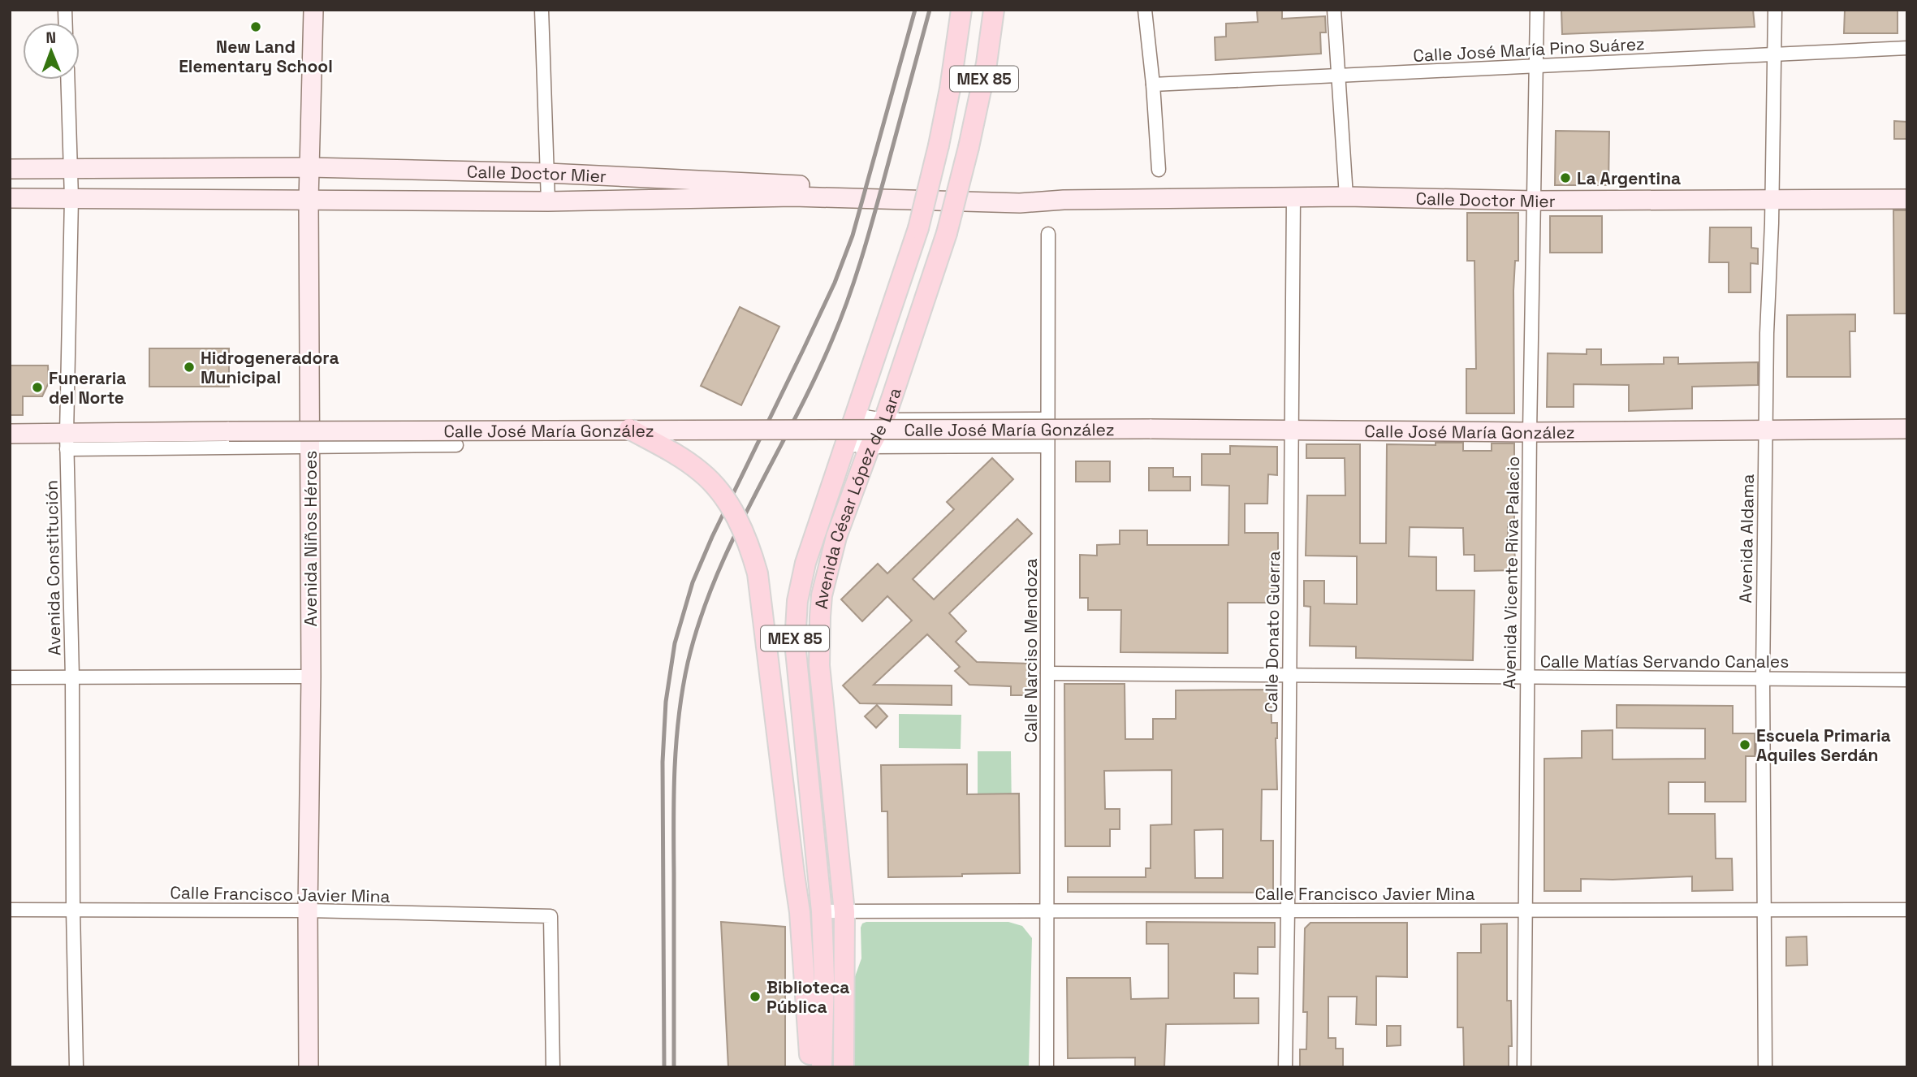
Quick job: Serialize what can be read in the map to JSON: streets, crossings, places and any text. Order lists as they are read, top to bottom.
{
  "streets": {
    "main road": [
      "MEX 85",
      "Calle Doctor Mier",
      "Calle José María González",
      "Avenida César López de Lara",
      "Avenida Niños Héroes"
    ],
    "street": [
      "Calle José María Pino Suárez",
      "Avenida Aldama",
      "Avenida Constitución",
      "Avenida Vicente Riva Palacio",
      "Calle Donato Guerra",
      "Calle Narciso Mendoza",
      "Calle Matías Servando Canales",
      "Calle Francisco Javier Mina"
    ]
  },
  "crossings": [
    ["Calle José María Pino Suárez", "Avenida Aldama"],
    ["Calle José María Pino Suárez", "Avenida Vicente Riva Palacio"],
    ["Calle Doctor Mier", "Avenida Niños Héroes"],
    ["Calle Doctor Mier", "Avenida Aldama"],
    ["Calle Doctor Mier", "Avenida Constitución"],
    ["Calle Doctor Mier", "Avenida Vicente Riva Palacio"],
    ["Calle Doctor Mier", "Calle Donato Guerra"],
    ["Calle José María González", "Avenida Aldama"],
    ["Calle José María González", "Avenida Constitución"],
    ["Calle José María González", "Avenida Vicente Riva Palacio"],
    ["Calle José María González", "Calle Donato Guerra"],
    ["Avenida César López de Lara", "Calle Francisco Javier Mina"],
    ["Avenida Niños Héroes", "Calle Francisco Javier Mina"],
    ["Avenida Aldama", "Calle Matías Servando Canales"],
    ["Avenida Aldama", "Calle Francisco Javier Mina"],
    ["Avenida Constitución", "Calle Francisco Javier Mina"],
    ["Avenida Vicente Riva Palacio", "Calle Matías Servando Canales"],
    ["Avenida Vicente Riva Palacio", "Calle Francisco Javier Mina"],
    ["Calle Donato Guerra", "Calle Matías Servando Canales"],
    ["Calle Donato Guerra", "Calle Francisco Javier Mina"],
    ["Calle Narciso Mendoza", "Calle Matías Servando Canales"],
    ["Calle Narciso Mendoza", "Calle Francisco Javier Mina"]
  ],
  "places": [
    "New Land Elementary School",
    "La Argentina",
    "Hidrogeneradora Municipal",
    "Funeraria del Norte",
    "Escuela Primaria Aquiles Serdán",
    "Biblioteca Pública"
  ],
  "north": "top"
}
